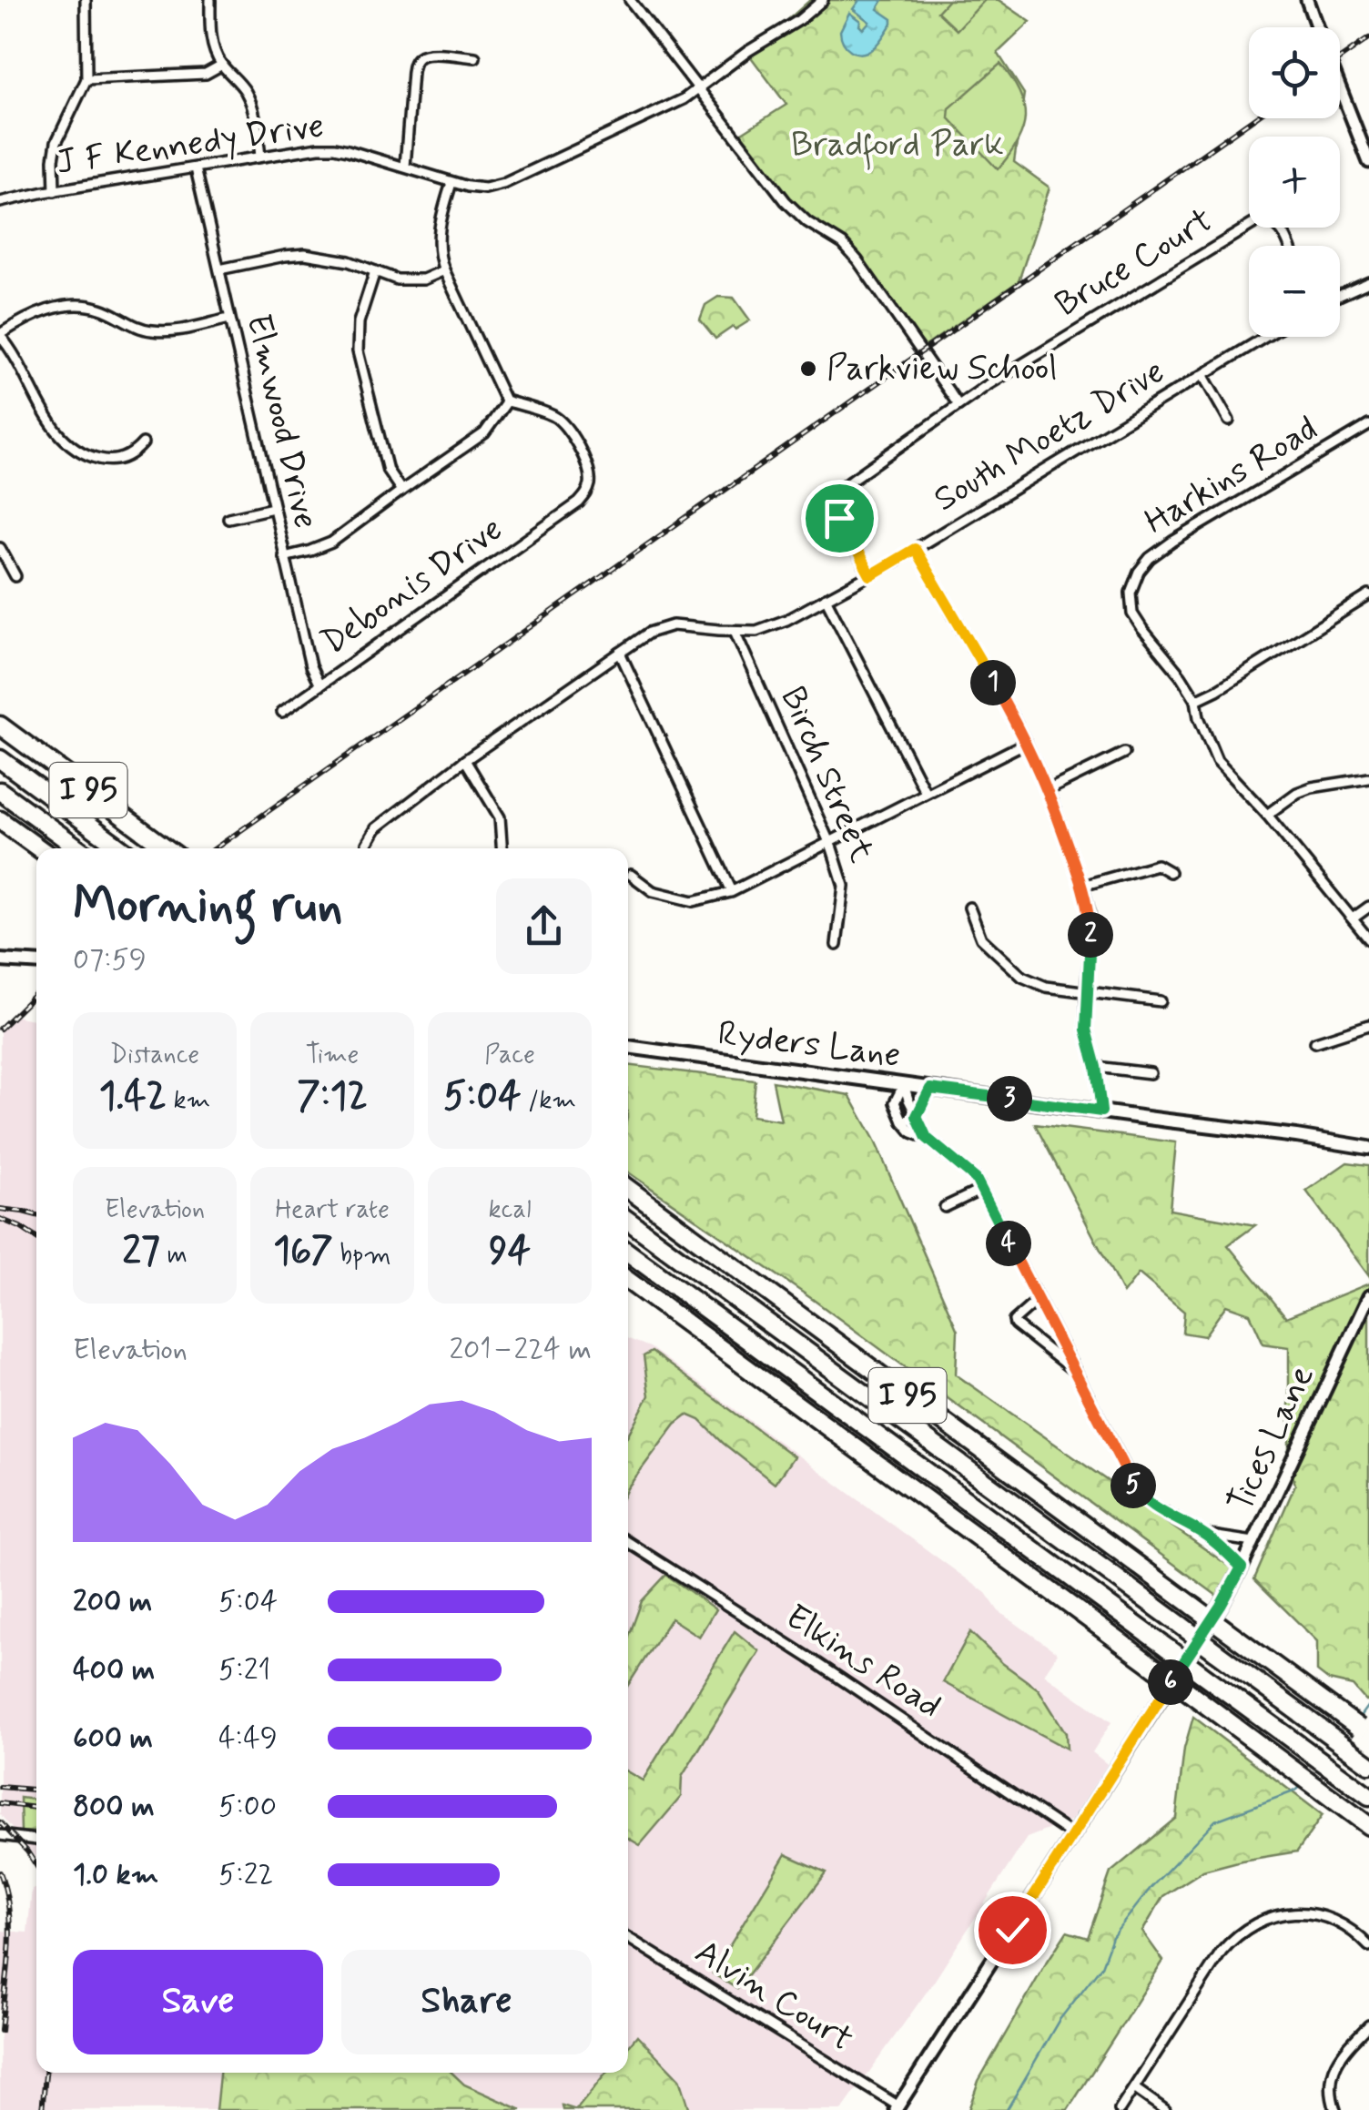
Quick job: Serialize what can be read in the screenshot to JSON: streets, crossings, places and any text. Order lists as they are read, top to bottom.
{
  "streets": {
    "highway": ["I 95"],
    "main road": ["Ryders Lane"],
    "street": [
      "J F Kennedy Drive",
      "Bruce Court",
      "Elmwood Drive",
      "South Moetz Drive",
      "Harkins Road",
      "Debonis Drive",
      "Birch Street",
      "Tices Lane",
      "Elkins Road",
      "Alvin Court"
    ]
  },
  "crossings": [
    ["J F Kennedy Drive", "Elmwood Drive"],
    ["Bruce Court", "South Moetz Drive"],
    ["Elmwood Drive", "Debonis Drive"],
    ["South Moetz Drive", "Birch Street"],
    ["Tices Lane", "Elkins Road"],
    ["Tices Lane", "Alvin Court"]
  ],
  "parks": ["Bradford Park"],
  "places": ["Parkview School"],
  "page": {
    "map_buttons": ["+", "−"],
    "pins": [
      "1",
      "2",
      "3",
      "4",
      "5",
      "6"
    ],
    "heading": ["Morning run", "07:59"],
    "stats": [
      ["Distance", "1.42 km"],
      ["Time", "7:12"],
      ["Pace", "5:04 /km"],
      ["Elevation", "27 m"],
      ["Heart rate", "167 bpm"],
      ["kcal", "94"]
    ],
    "chart": ["Elevation", "201–224 m"],
    "list": [
      {
        "name": "200 m",
        "note": "5:04"
      },
      {
        "name": "400 m",
        "note": "5:21"
      },
      {
        "name": "600 m",
        "note": "4:49"
      },
      {
        "name": "800 m",
        "note": "5:00"
      },
      {
        "name": "1.0 km",
        "note": "5:22"
      }
    ],
    "buttons": ["Save", "Share"]
  }
}
